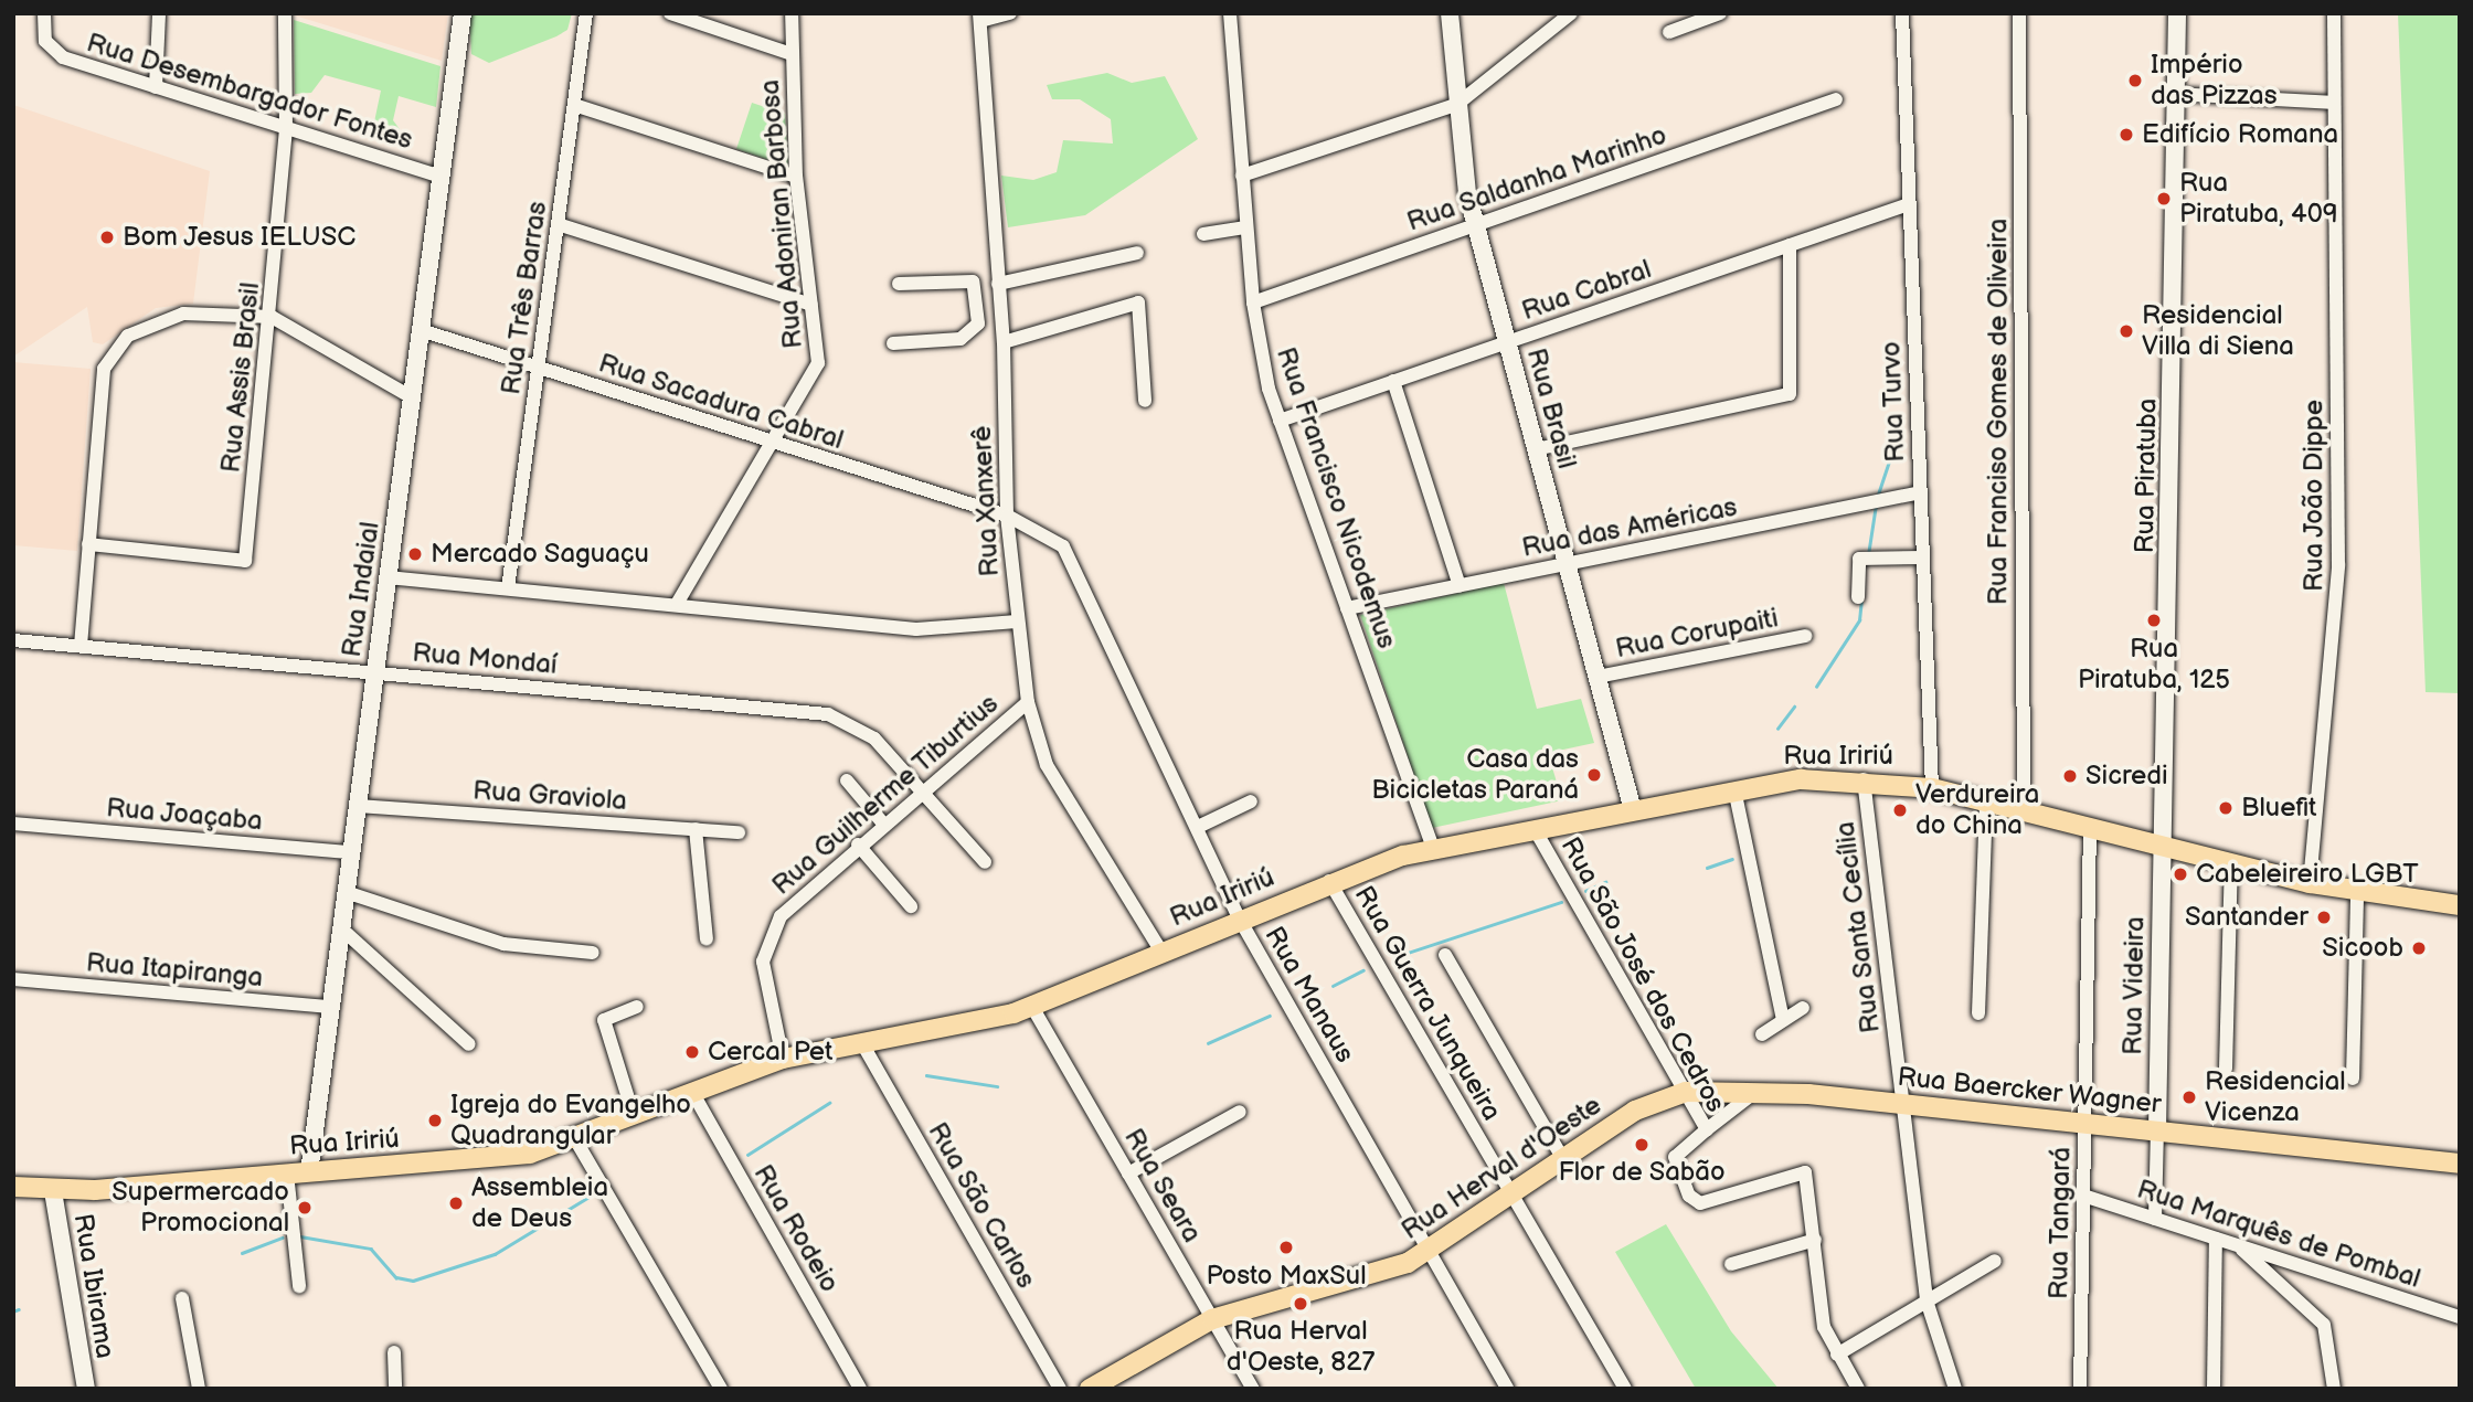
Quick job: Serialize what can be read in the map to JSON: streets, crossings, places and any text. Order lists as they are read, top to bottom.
{
  "streets": {
    "main road": ["Rua Iririú", "Rua Baercker Wagner", "Rua Herval d'Oeste"],
    "street": [
      "Rua Desembargador Fontes",
      "Rua Saldanha Marinho",
      "Rua Adoniran Barbosa",
      "Rua Cabral",
      "Rua Três Barras",
      "Rua Assis Brasil",
      "Rua Sacadura Cabral",
      "Rua Turvo",
      "Rua Brasil",
      "Rua Franciso Gomes de Oliveira",
      "Rua Piratuba",
      "Rua João Dippe",
      "Rua Francisco Nicodemus",
      "Rua Xanxerê",
      "Rua das Américas",
      "Rua Indaial",
      "Rua Corupaiti",
      "Rua Mondaí",
      "Rua Guilherme Tiburtius",
      "Rua Graviola",
      "Rua Joaçaba",
      "Rua Santa Cecília",
      "Rua Itapiranga",
      "Rua São José dos Cedros",
      "Rua Videira",
      "Rua Manaus",
      "Rua Guerra Junqueira",
      "Rua Seara",
      "Rua São Carlos",
      "Rua Tangará",
      "Rua Rodeio",
      "Rua Marquês de Pombal",
      "Rua Ibirama"
    ]
  },
  "crossings": [
    ["Rua Desembargador Fontes", "Rua Assis Brasil"],
    ["Rua Desembargador Fontes", "Rua Indaial"],
    ["Rua Saldanha Marinho", "Rua Brasil"],
    ["Rua Saldanha Marinho", "Rua Francisco Nicodemus"],
    ["Rua Adoniran Barbosa", "Rua Sacadura Cabral"],
    ["Rua Cabral", "Rua Turvo"],
    ["Rua Cabral", "Rua Brasil"],
    ["Rua Cabral", "Rua Francisco Nicodemus"],
    ["Rua Três Barras", "Rua Sacadura Cabral"],
    ["Rua Sacadura Cabral", "Rua Xanxerê"],
    ["Rua Sacadura Cabral", "Rua Indaial"],
    ["Rua Sacadura Cabral", "Rua Manaus"],
    ["Rua Turvo", "Rua das Américas"],
    ["Rua Turvo", "Rua Iririú"],
    ["Rua Brasil", "Rua das Américas"],
    ["Rua Brasil", "Rua Corupaiti"],
    ["Rua Brasil", "Rua Iririú"],
    ["Rua Franciso Gomes de Oliveira", "Rua Iririú"],
    ["Rua Piratuba", "Rua Iririú"],
    ["Rua Piratuba", "Rua Videira"],
    ["Rua João Dippe", "Rua Iririú"],
    ["Rua Francisco Nicodemus", "Rua das Américas"],
    ["Rua Francisco Nicodemus", "Rua Iririú"],
    ["Rua Xanxerê", "Rua Iririú"],
    ["Rua Xanxerê", "Rua Guilherme Tiburtius"],
    ["Rua Xanxerê", "Rua Manaus"],
    ["Rua Indaial", "Rua Mondaí"],
    ["Rua Indaial", "Rua Iririú"],
    ["Rua Indaial", "Rua Graviola"],
    ["Rua Indaial", "Rua Joaçaba"],
    ["Rua Indaial", "Rua Itapiranga"],
    ["Rua Mondaí", "Rua Guilherme Tiburtius"],
    ["Rua Iririú", "Rua Guilherme Tiburtius"],
    ["Rua Iririú", "Rua Santa Cecília"],
    ["Rua Iririú", "Rua São José dos Cedros"],
    ["Rua Iririú", "Rua Videira"],
    ["Rua Iririú", "Rua Manaus"],
    ["Rua Iririú", "Rua Guerra Junqueira"],
    ["Rua Iririú", "Rua Seara"],
    ["Rua Iririú", "Rua São Carlos"],
    ["Rua Iririú", "Rua Tangará"],
    ["Rua Iririú", "Rua Rodeio"],
    ["Rua Iririú", "Rua Ibirama"],
    ["Rua Santa Cecília", "Rua Baercker Wagner"],
    ["Rua São José dos Cedros", "Rua Baercker Wagner"],
    ["Rua São José dos Cedros", "Rua Herval d'Oeste"],
    ["Rua Videira", "Rua Baercker Wagner"],
    ["Rua Videira", "Rua Marquês de Pombal"],
    ["Rua Manaus", "Rua Herval d'Oeste"],
    ["Rua Guerra Junqueira", "Rua Herval d'Oeste"],
    ["Rua Baercker Wagner", "Rua Herval d'Oeste"],
    ["Rua Baercker Wagner", "Rua Tangará"],
    ["Rua Herval d'Oeste", "Rua Seara"],
    ["Rua Tangará", "Rua Marquês de Pombal"]
  ],
  "places": [
    "Império das Pizzas",
    "Edifício Romana",
    "Rua Piratuba, 409",
    "Bom Jesus IELUSC",
    "Residencial Villa di Siena",
    "Mercado Saguaçu",
    "Rua Piratuba, 125",
    "Casa das Bicicletas Paraná",
    "Sicredi",
    "Bluefit",
    "Verdureira do China",
    "Cabeleireiro LGBT",
    "Santander",
    "Sicoob",
    "Cercal Pet",
    "Residencial Vicenza",
    "Igreja do Evangelho Quadrangular",
    "Flor de Sabão",
    "Assembleia de Deus",
    "Supermercado Promocional",
    "Posto MaxSul",
    "Rua Herval d'Oeste, 827"
  ]
}
